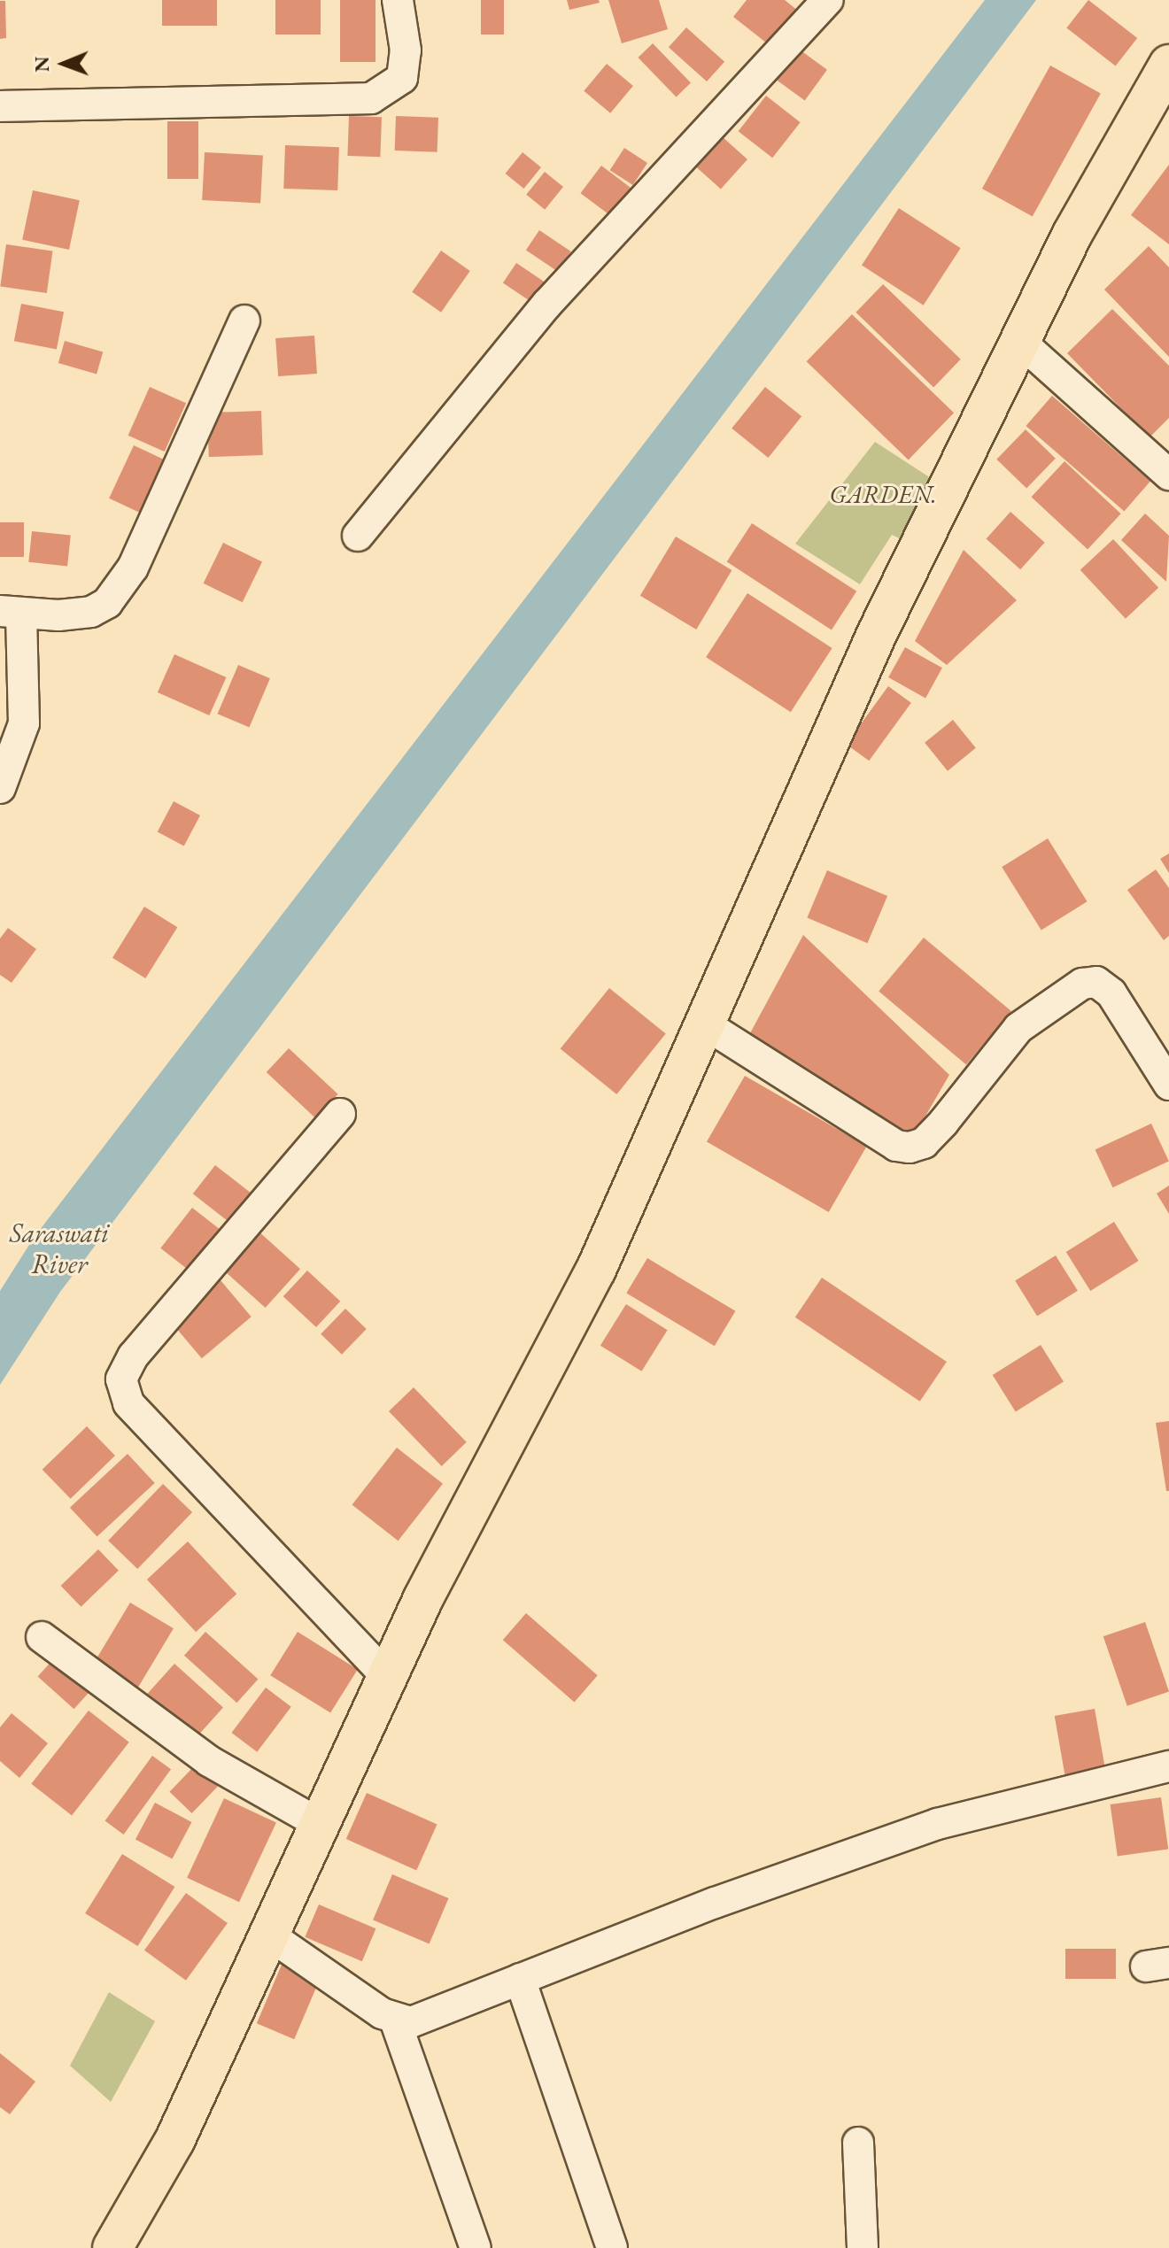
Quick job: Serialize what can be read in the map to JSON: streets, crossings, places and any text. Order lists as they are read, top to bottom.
{
  "water": ["Saraswati River"],
  "parks": ["GARDEN."],
  "north": "left"
}
